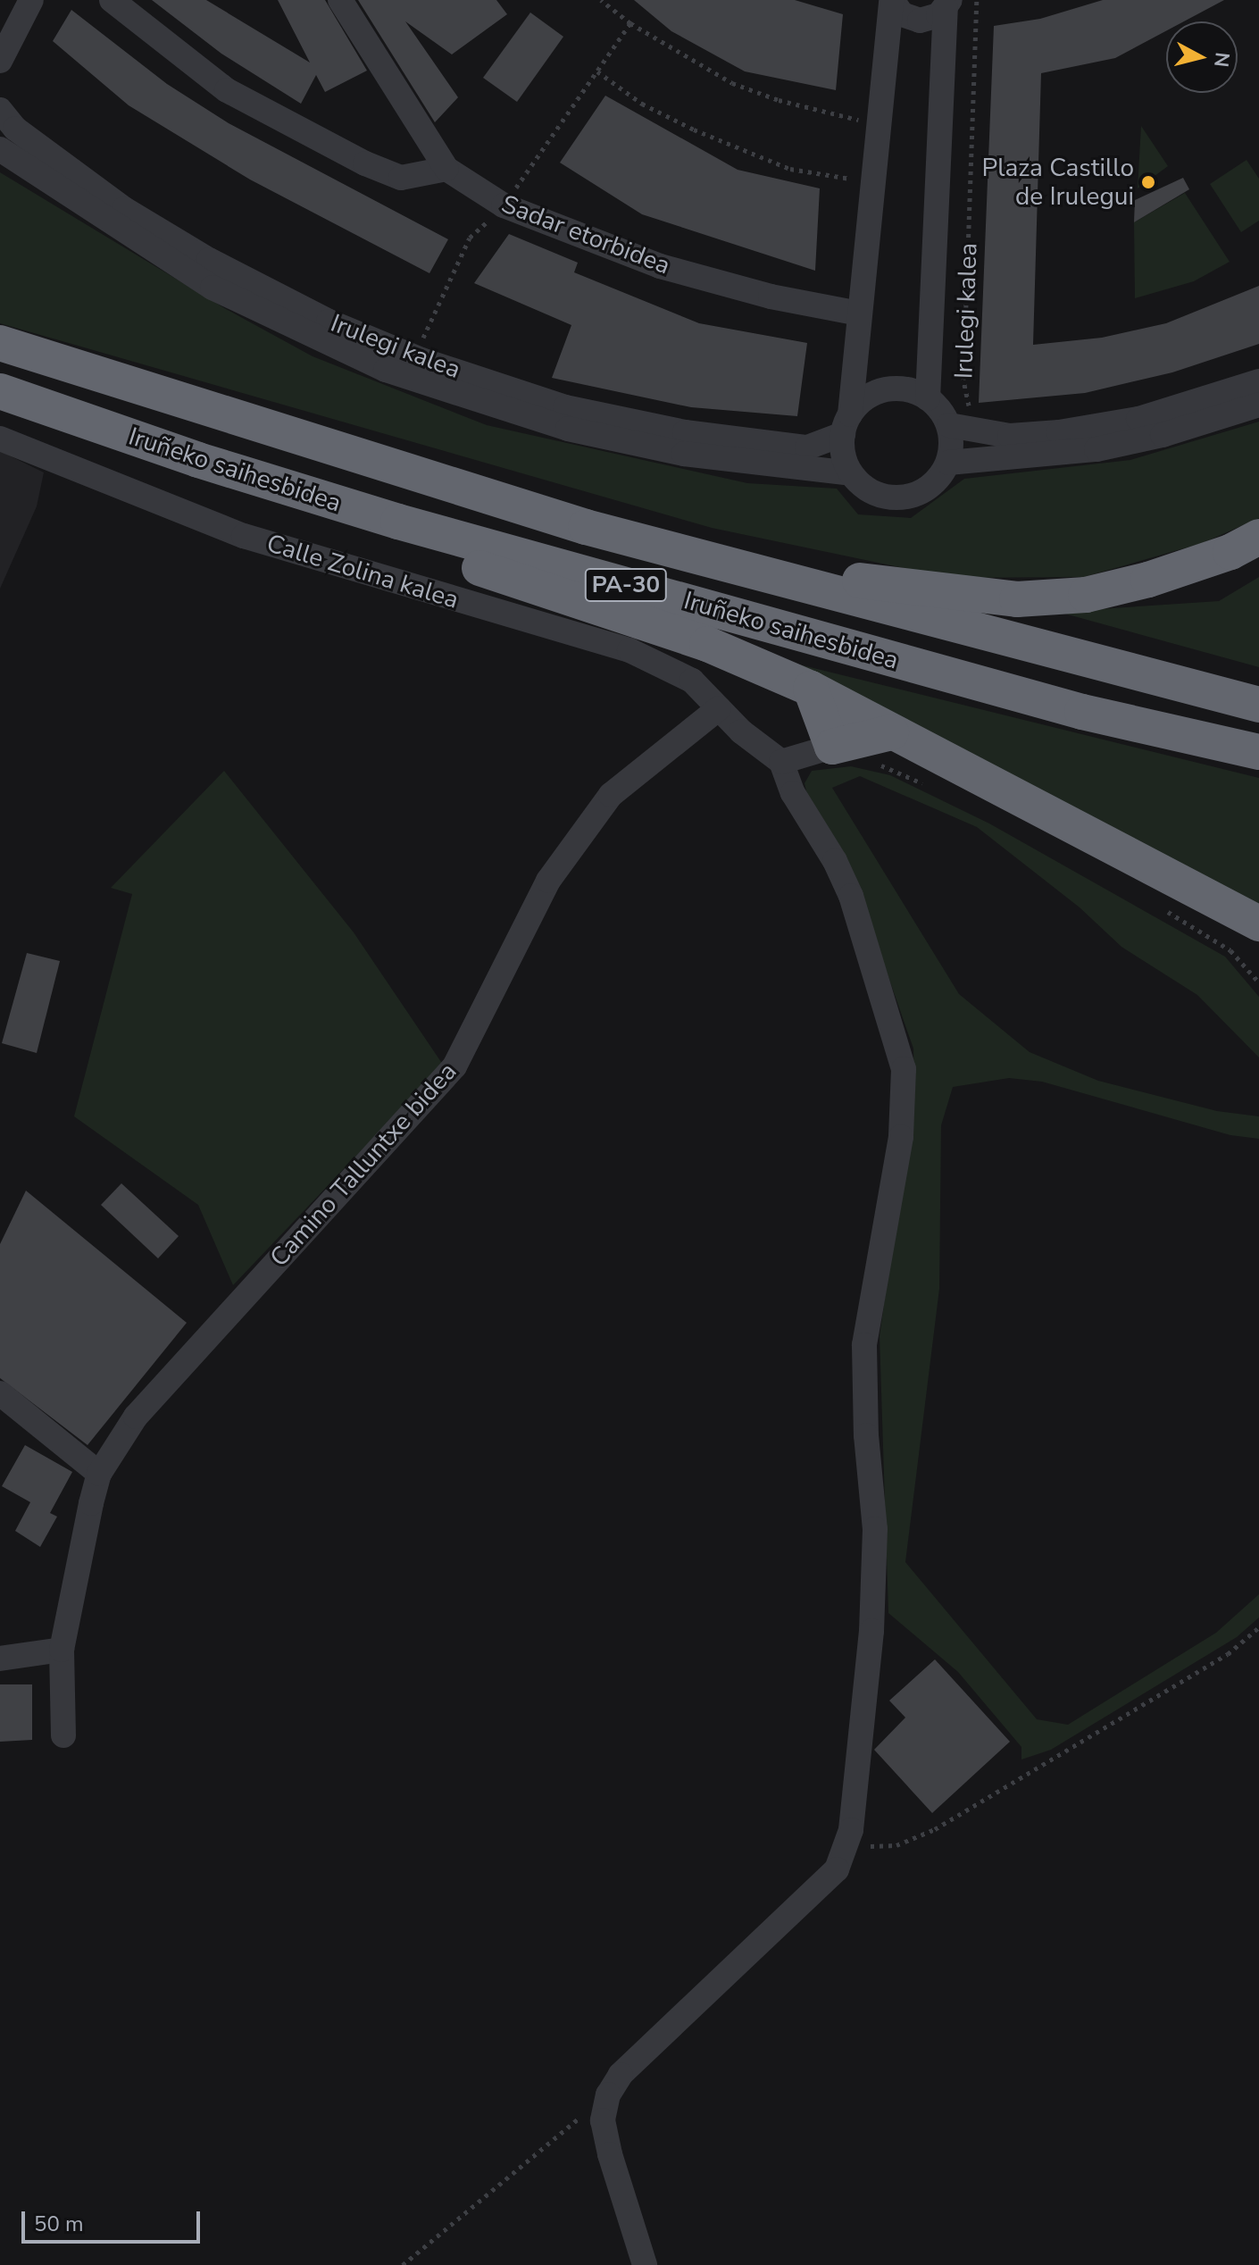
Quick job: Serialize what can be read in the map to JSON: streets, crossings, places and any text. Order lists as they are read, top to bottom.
{
  "streets": {
    "highway": ["Iruñeko saihesbidea", "PA-30"],
    "street": [
      "Sadar etorbidea",
      "Irulegi kalea",
      "Calle Zolina kalea",
      "Camino Talluntxe bidea"
    ]
  },
  "crossings": [
    ["Calle Zolina kalea", "Camino Talluntxe bidea"]
  ],
  "places": ["Plaza Castillo de Irulegui"],
  "scale_bar": "50 m",
  "north": "right"
}
